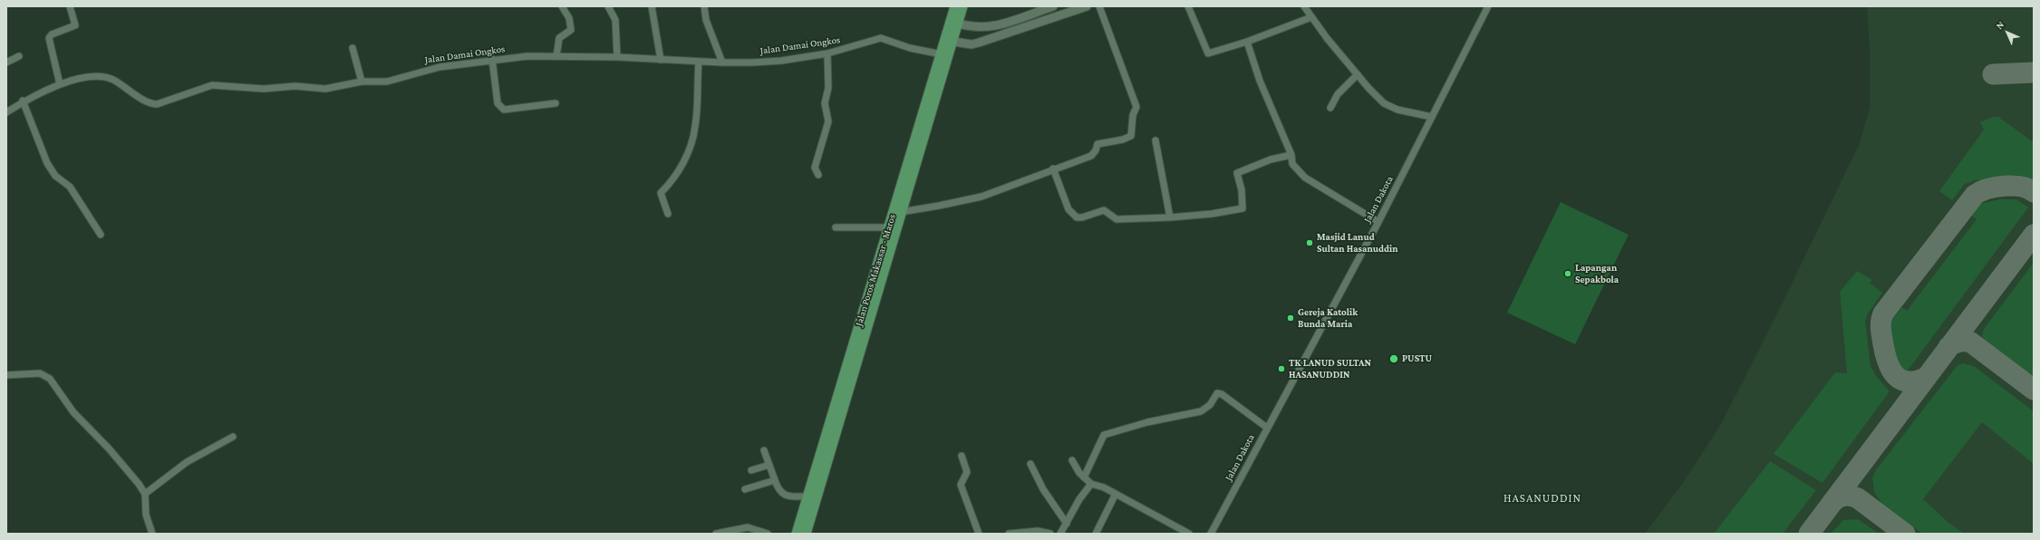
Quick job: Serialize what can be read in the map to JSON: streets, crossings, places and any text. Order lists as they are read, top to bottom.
{
  "streets": {
    "highway": ["Jalan Poros Makassar - Maros"],
    "street": ["Jalan Damai Ongkos", "Jalan Dakota"]
  },
  "crossings": [
    ["Jalan Damai Ongkos", "Jalan Poros Makassar - Maros"]
  ],
  "districts": ["HASANUDDIN"],
  "places": [
    "Masjid Lanud Sultan Hasanuddin",
    "Lapangan Sepakbola",
    "Gereja Katolik Bunda Maria",
    "PUSTU",
    "TK LANUD SULTAN HASANUDDIN"
  ],
  "north": "top left"
}
